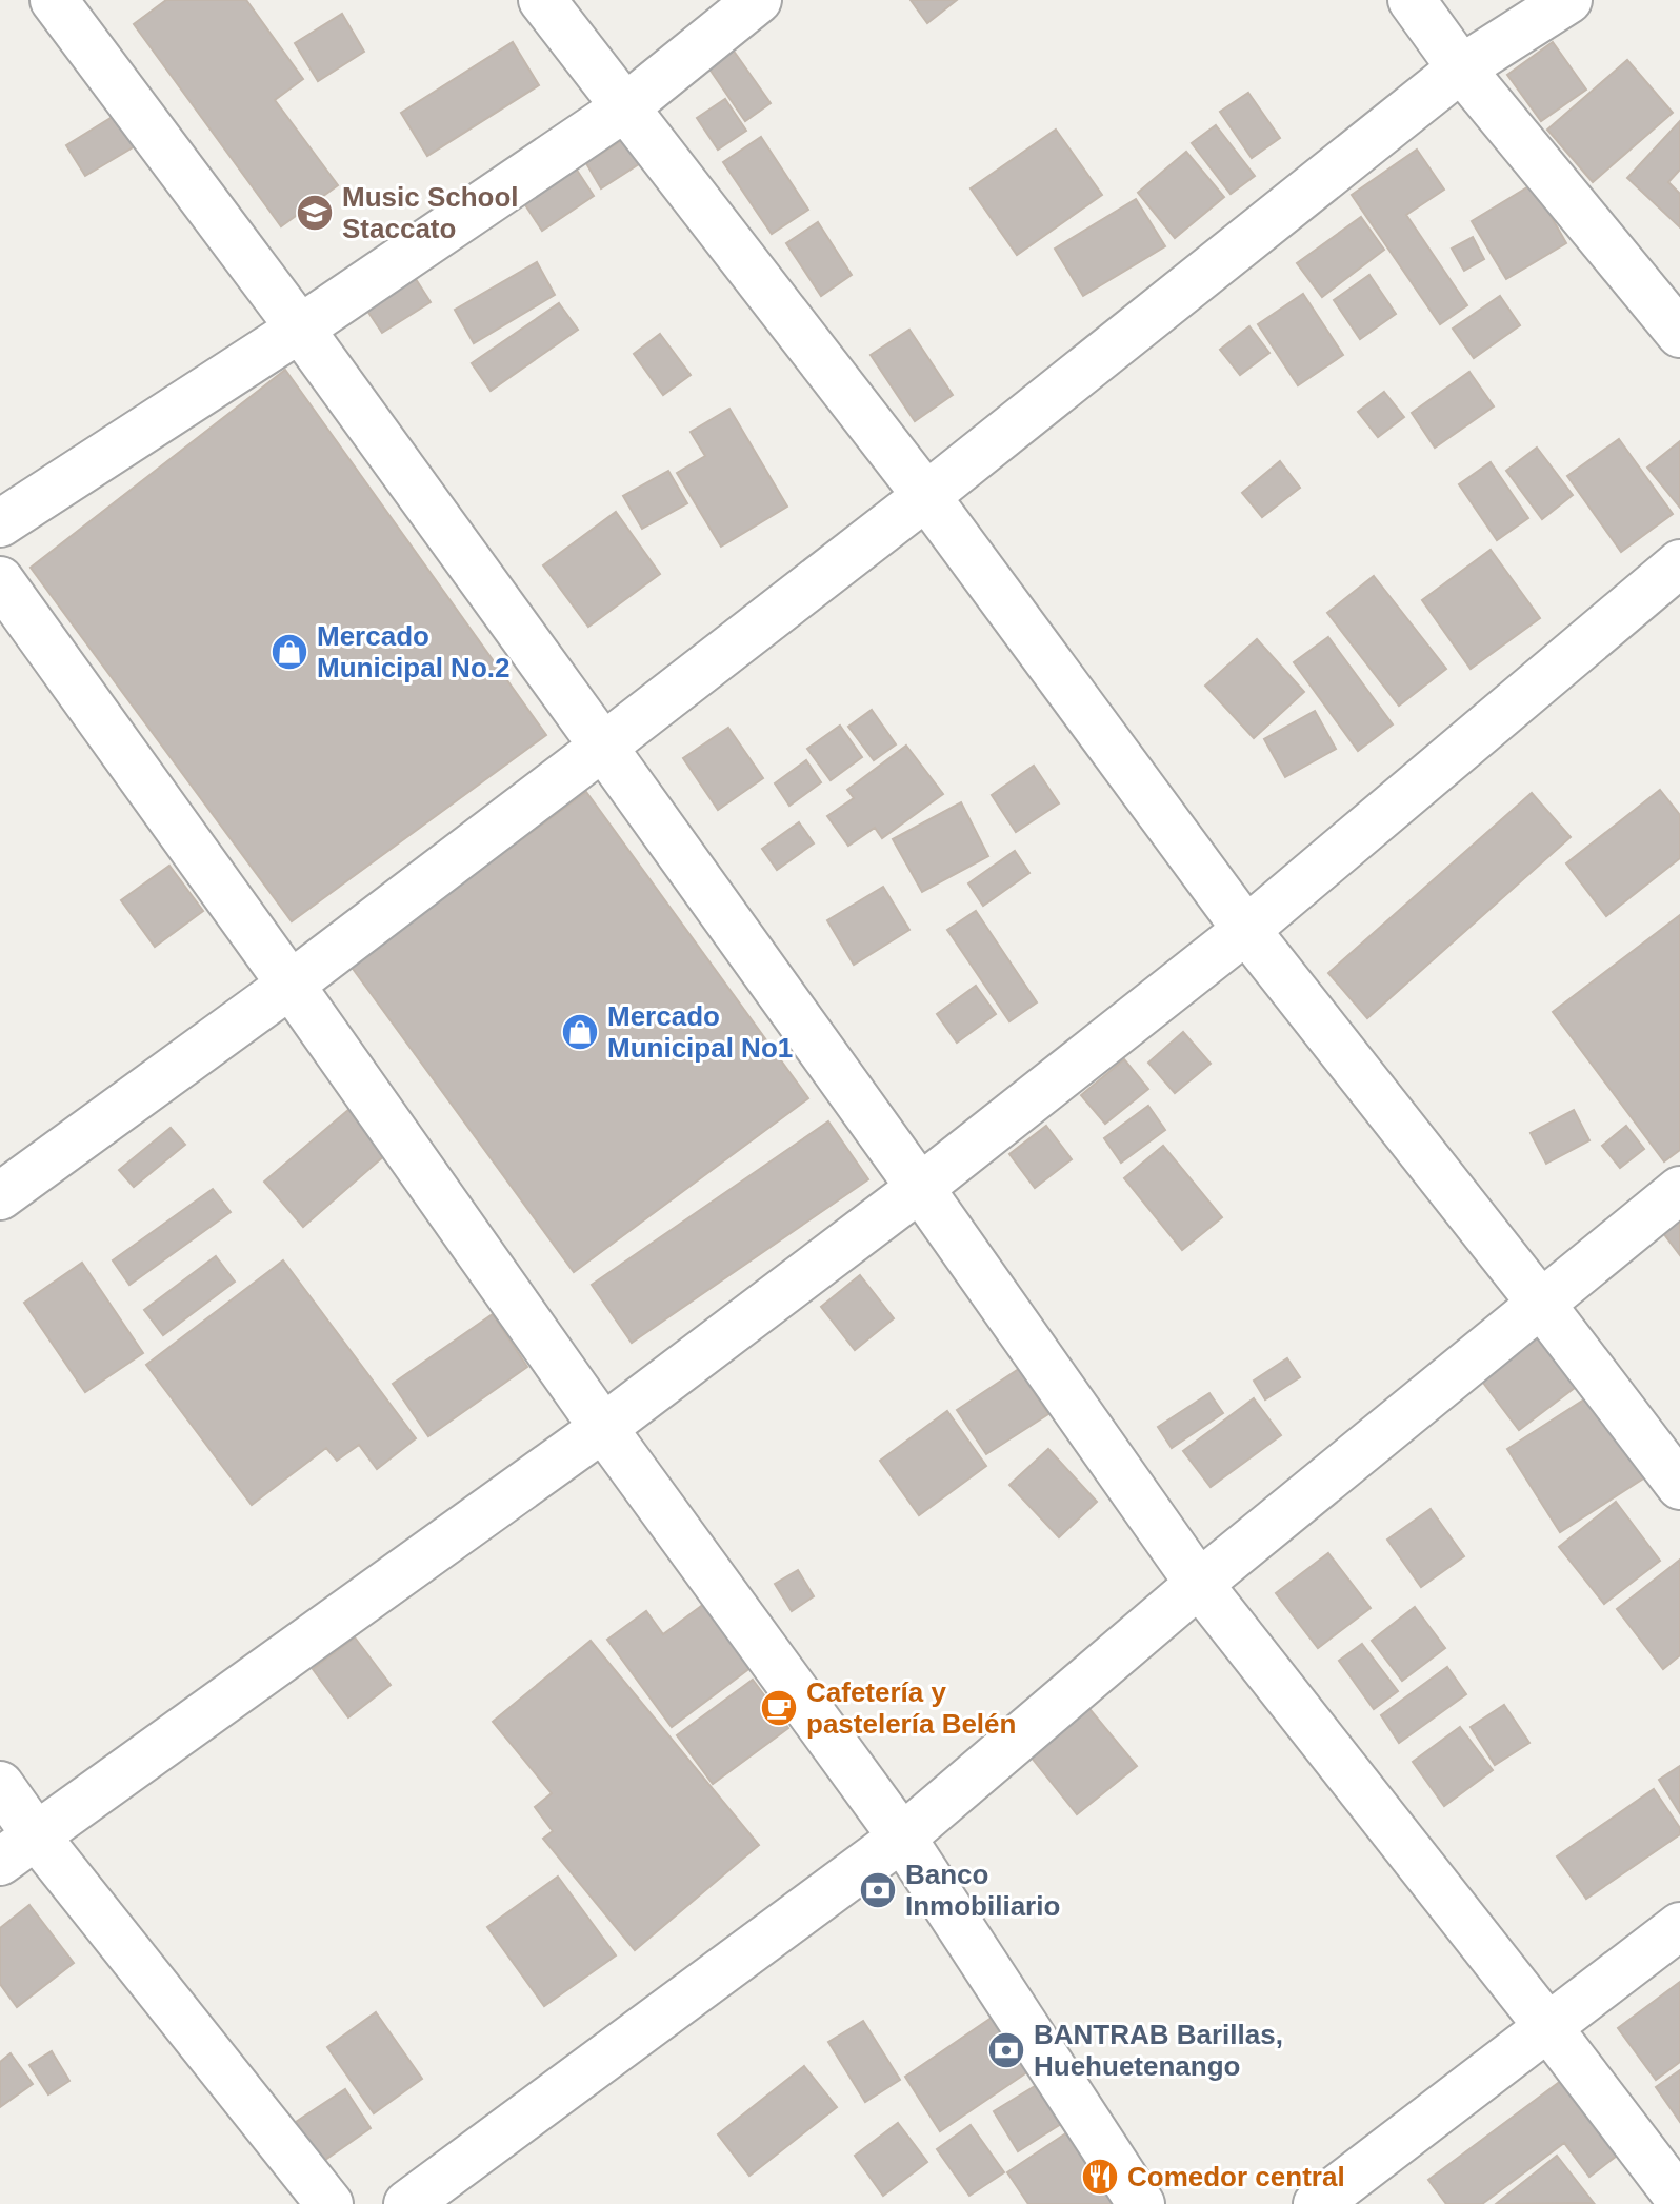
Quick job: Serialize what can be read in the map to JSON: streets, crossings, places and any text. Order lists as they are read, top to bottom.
{
  "places": {
    "school or university": ["Music School Staccato"],
    "shop": ["Mercado Municipal No.2", "Mercado Municipal No1"],
    "cafe": ["Cafetería y pastelería Belén"],
    "bank": ["Banco Inmobiliario", "BANTRAB Barillas, Huehuetenango"],
    "restaurant": ["Comedor central"]
  }
}
